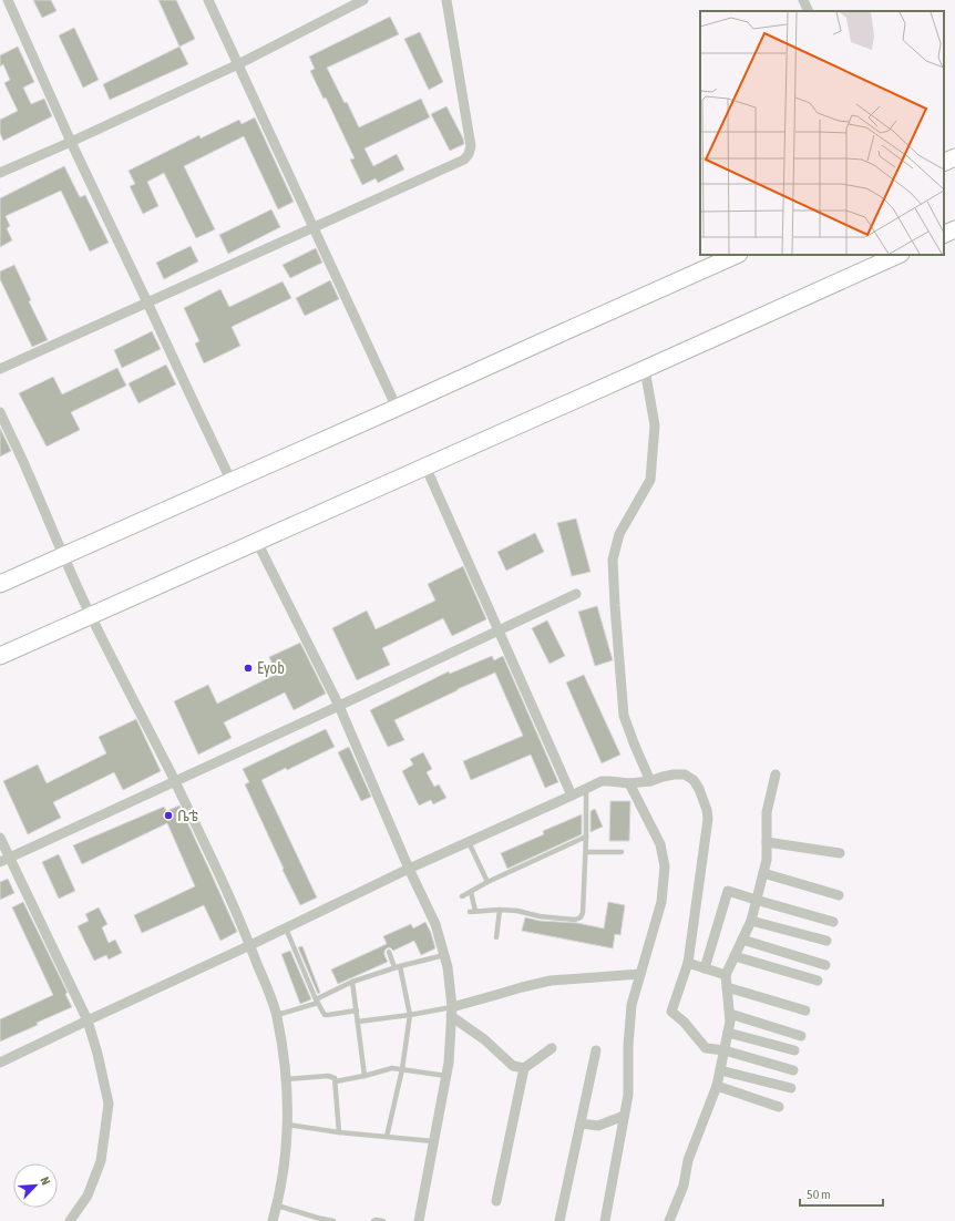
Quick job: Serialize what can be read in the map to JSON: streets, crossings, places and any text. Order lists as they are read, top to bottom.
{
  "places": ["Eyob", "ቤቴ"],
  "scale_bar": "50 m",
  "north": "top right"
}
